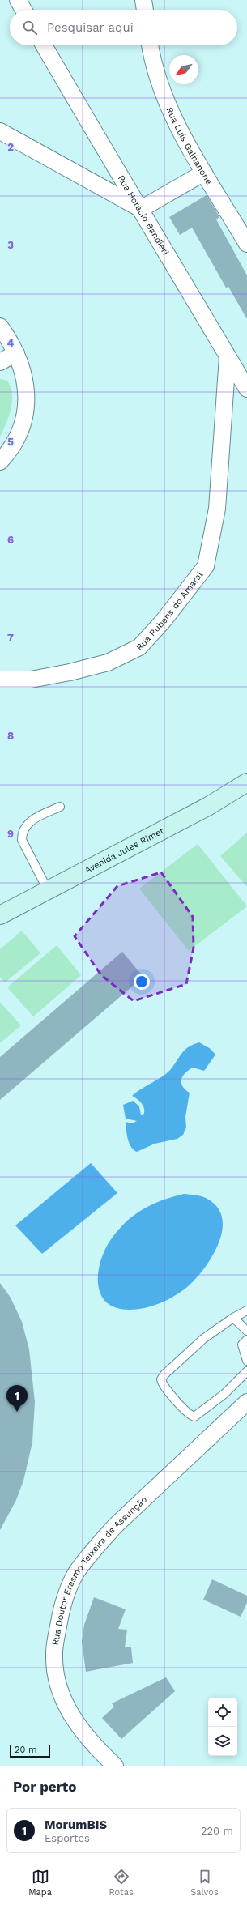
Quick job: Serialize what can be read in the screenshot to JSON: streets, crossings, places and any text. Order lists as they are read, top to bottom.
{
  "streets": {
    "street": [
      "Rua Luís Galhanone",
      "Rua Horácio Bandieri",
      "Rua Rubens do Amaral",
      "Avenida Jules Rimet",
      "Rua Doutor Erasmo Teixeira de Assunção"
    ]
  },
  "crossings": [
    ["Rua Horácio Bandieri", "Rua Rubens do Amaral"]
  ],
  "scale_bar": "20 m",
  "north": "bottom left",
  "page": {
    "search": "Pesquisar aqui",
    "pins": "1",
    "scale": "20 m",
    "heading": "Por perto",
    "list": [
      {
        "mark": "1",
        "name": "MorumBIS",
        "note": "Esportes",
        "value": "220 m"
      }
    ],
    "nav": ["Mapa", "Rotas", "Salvos"]
  },
  "grid": {
    "rows": [
      "2",
      "3",
      "4",
      "5",
      "6",
      "7",
      "8",
      "9"
    ]
  }
}
